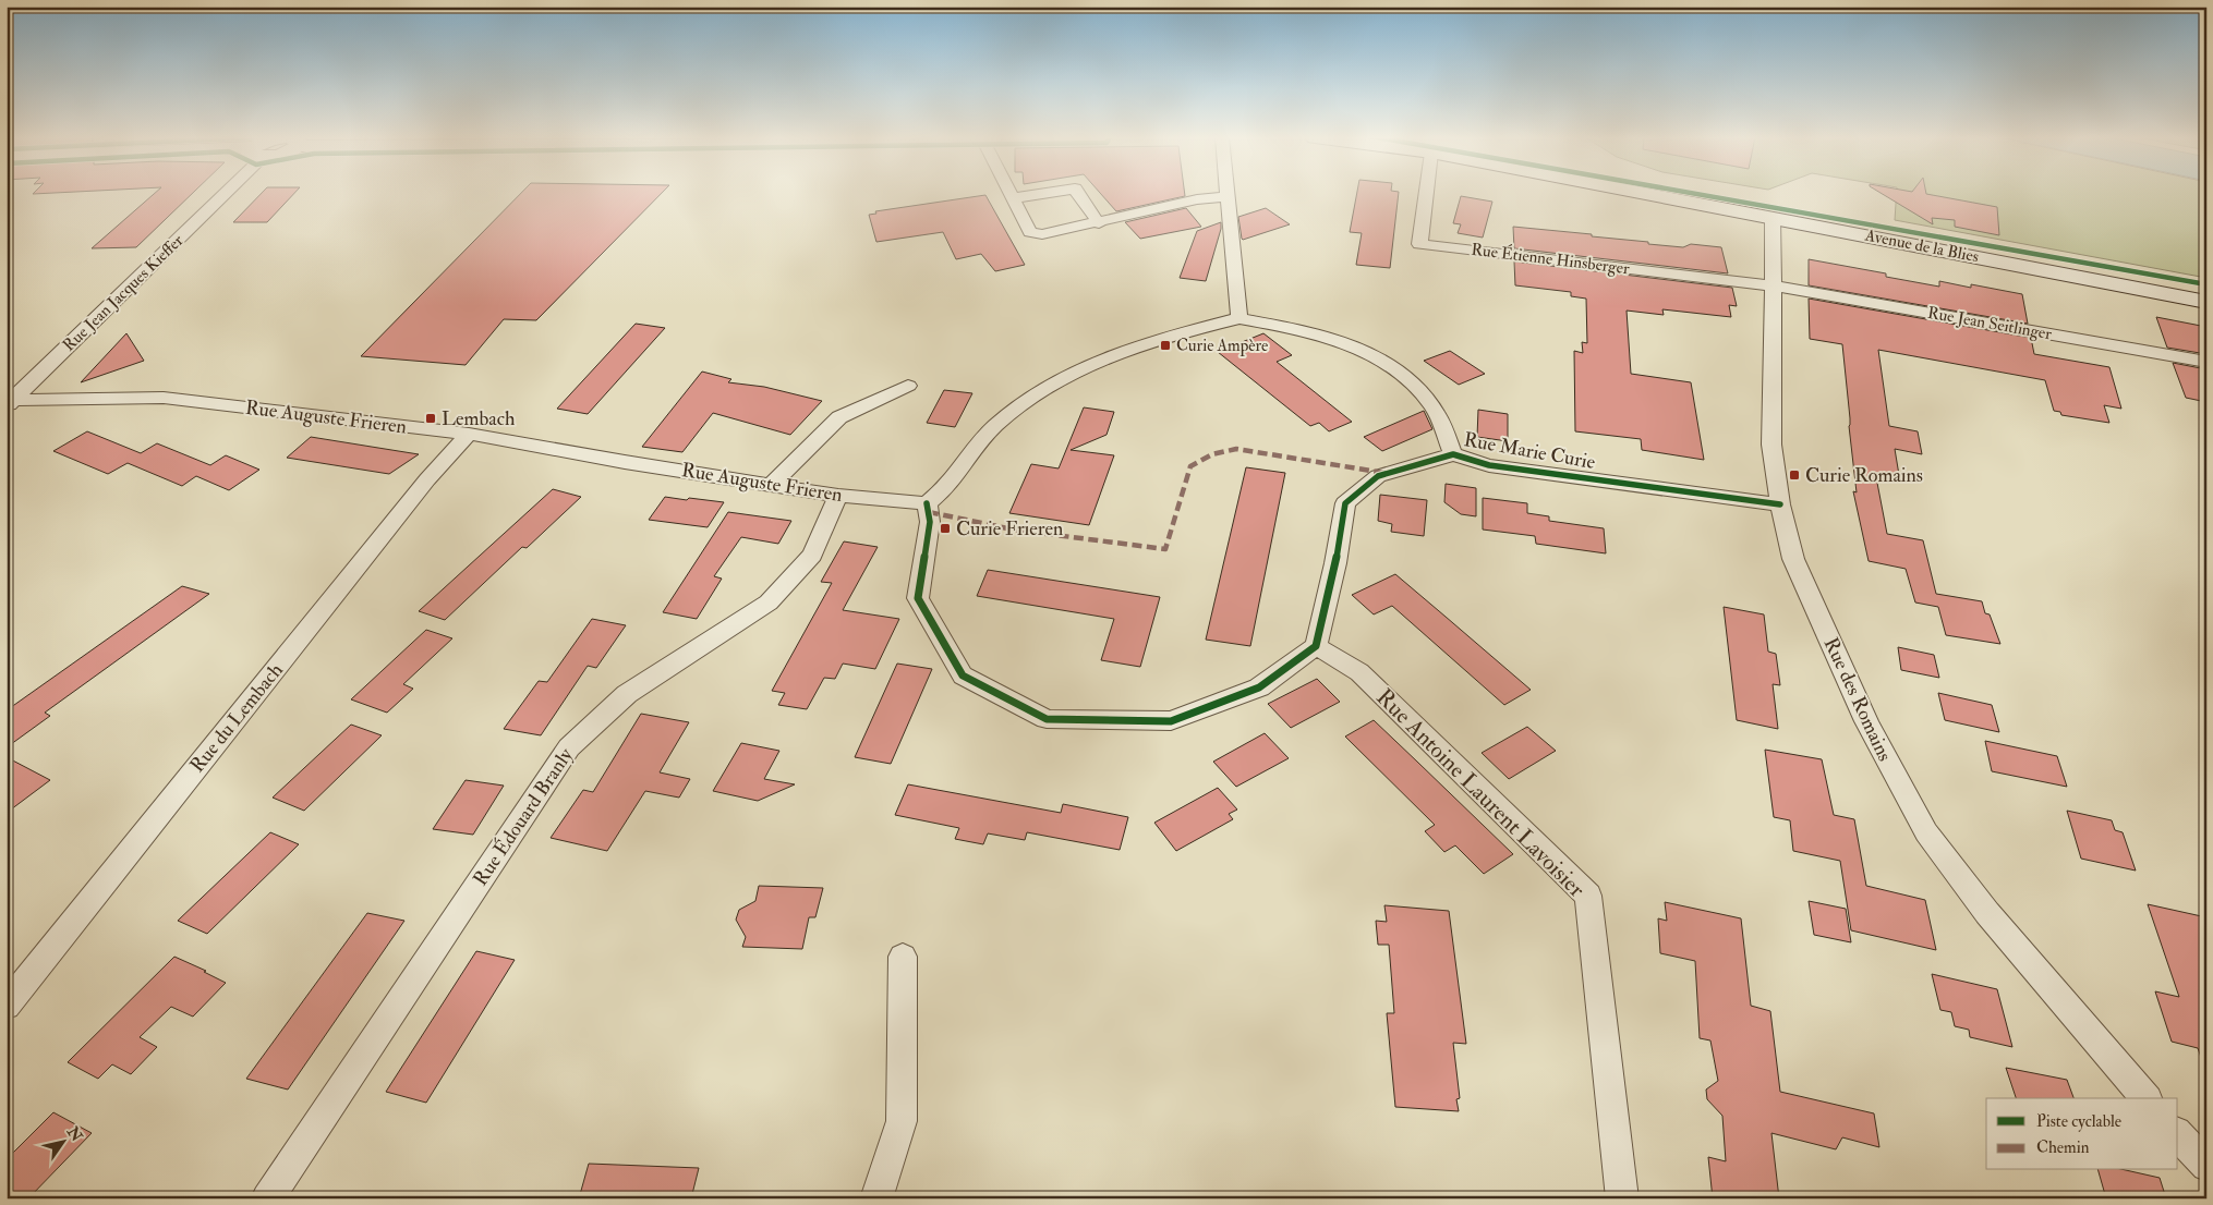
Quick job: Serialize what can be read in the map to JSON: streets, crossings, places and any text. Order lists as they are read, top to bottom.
{
  "streets": {
    "main road": ["Avenue de la Blies"],
    "street": [
      "Rue Étienne Hinsberger",
      "Rue Jean Jacques Kieffer",
      "Rue Jean Seitlinger",
      "Rue Auguste Frieren",
      "Rue Marie Curie",
      "Rue des Romains",
      "Rue du Lembach",
      "Rue Antoine Laurent Lavoisier",
      "Rue Édouard Branly"
    ]
  },
  "crossings": [
    ["Avenue de la Blies", "Rue des Romains"],
    ["Rue Étienne Hinsberger", "Rue Jean Seitlinger"],
    ["Rue Étienne Hinsberger", "Rue des Romains"],
    ["Rue Jean Jacques Kieffer", "Rue Auguste Frieren"],
    ["Rue Jean Seitlinger", "Rue des Romains"],
    ["Rue Auguste Frieren", "Rue du Lembach"],
    ["Rue Auguste Frieren", "Rue Édouard Branly"],
    ["Rue Marie Curie", "Rue des Romains"],
    ["Rue Marie Curie", "Rue Antoine Laurent Lavoisier"]
  ],
  "places": {
    "transit": [
      "Curie Ampère",
      "Lembach",
      "Curie Romains",
      "Curie Frieren"
    ]
  },
  "legend": ["Piste cyclable", "Chemin"],
  "north": "top right"
}
